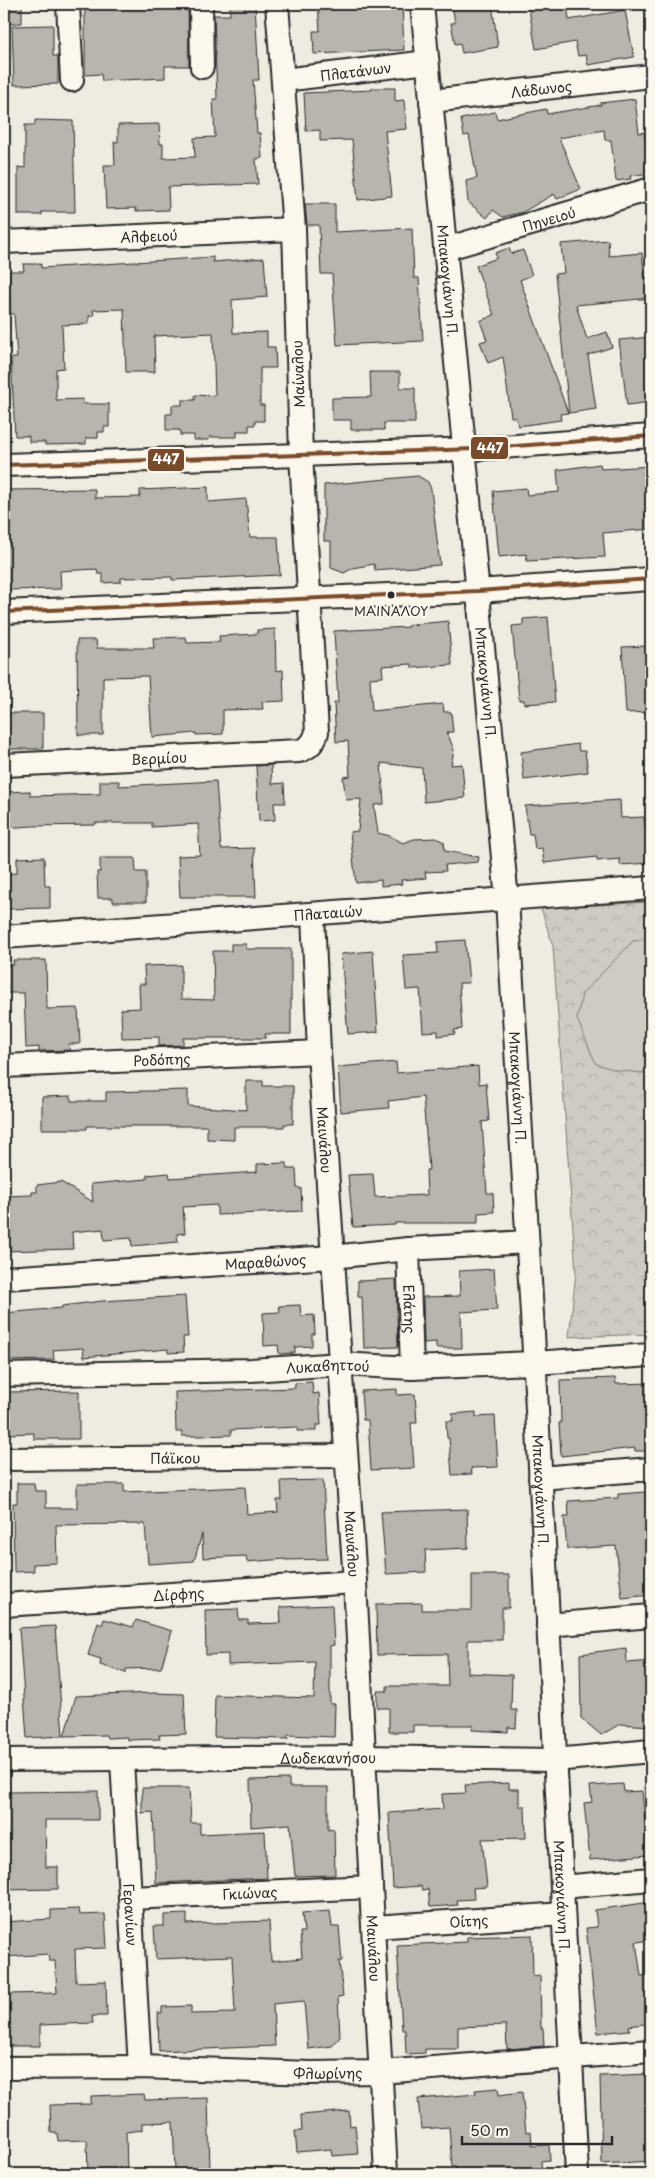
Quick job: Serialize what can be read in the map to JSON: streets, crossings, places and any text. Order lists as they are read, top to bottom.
{
  "streets": {
    "street": [
      "Πλατάνων",
      "Λάδωνος",
      "Πηνειού",
      "Αλφειού",
      "Μπακογιάννη Π.",
      "Μαίναλου",
      "Βερμίου",
      "Πλαταιών",
      "Ροδόπης",
      "Μαινάλου",
      "Μαραθώνος",
      "Ελάτης",
      "Λυκαβηττού",
      "Πάϊκου",
      "Δίρφης",
      "Δωδεκανήσου",
      "Γκιώνας",
      "Γερανίων",
      "Οίτης",
      "Φλωρίνης"
    ]
  },
  "crossings": [
    ["Πλατάνων", "Μπακογιάννη Π."],
    ["Πλατάνων", "Μαίναλου"],
    ["Λάδωνος", "Μπακογιάννη Π."],
    ["Πηνειού", "Μπακογιάννη Π."],
    ["Αλφειού", "Μαίναλου"],
    ["Μπακογιάννη Π.", "Πλαταιών"],
    ["Μπακογιάννη Π.", "Μαραθώνος"],
    ["Μπακογιάννη Π.", "Λυκαβηττού"],
    ["Μπακογιάννη Π.", "Δωδεκανήσου"],
    ["Μπακογιάννη Π.", "Οίτης"],
    ["Μπακογιάννη Π.", "Φλωρίνης"],
    ["Μαίναλου", "Βερμίου"],
    ["Πλαταιών", "Μαινάλου"],
    ["Ροδόπης", "Μαινάλου"],
    ["Μαινάλου", "Μαραθώνος"],
    ["Μαινάλου", "Λυκαβηττού"],
    ["Μαινάλου", "Πάϊκου"],
    ["Μαινάλου", "Δίρφης"],
    ["Μαινάλου", "Δωδεκανήσου"],
    ["Μαινάλου", "Γκιώνας"],
    ["Μαινάλου", "Οίτης"],
    ["Μαινάλου", "Φλωρίνης"],
    ["Μαραθώνος", "Ελάτης"],
    ["Ελάτης", "Λυκαβηττού"],
    ["Δωδεκανήσου", "Γερανίων"],
    ["Γκιώνας", "Γερανίων"],
    ["Γερανίων", "Φλωρίνης"]
  ],
  "places": ["ΜΑΙΝΑΛΟΥ"],
  "lines": ["transit line 447"],
  "scale_bar": "50 m"
}
